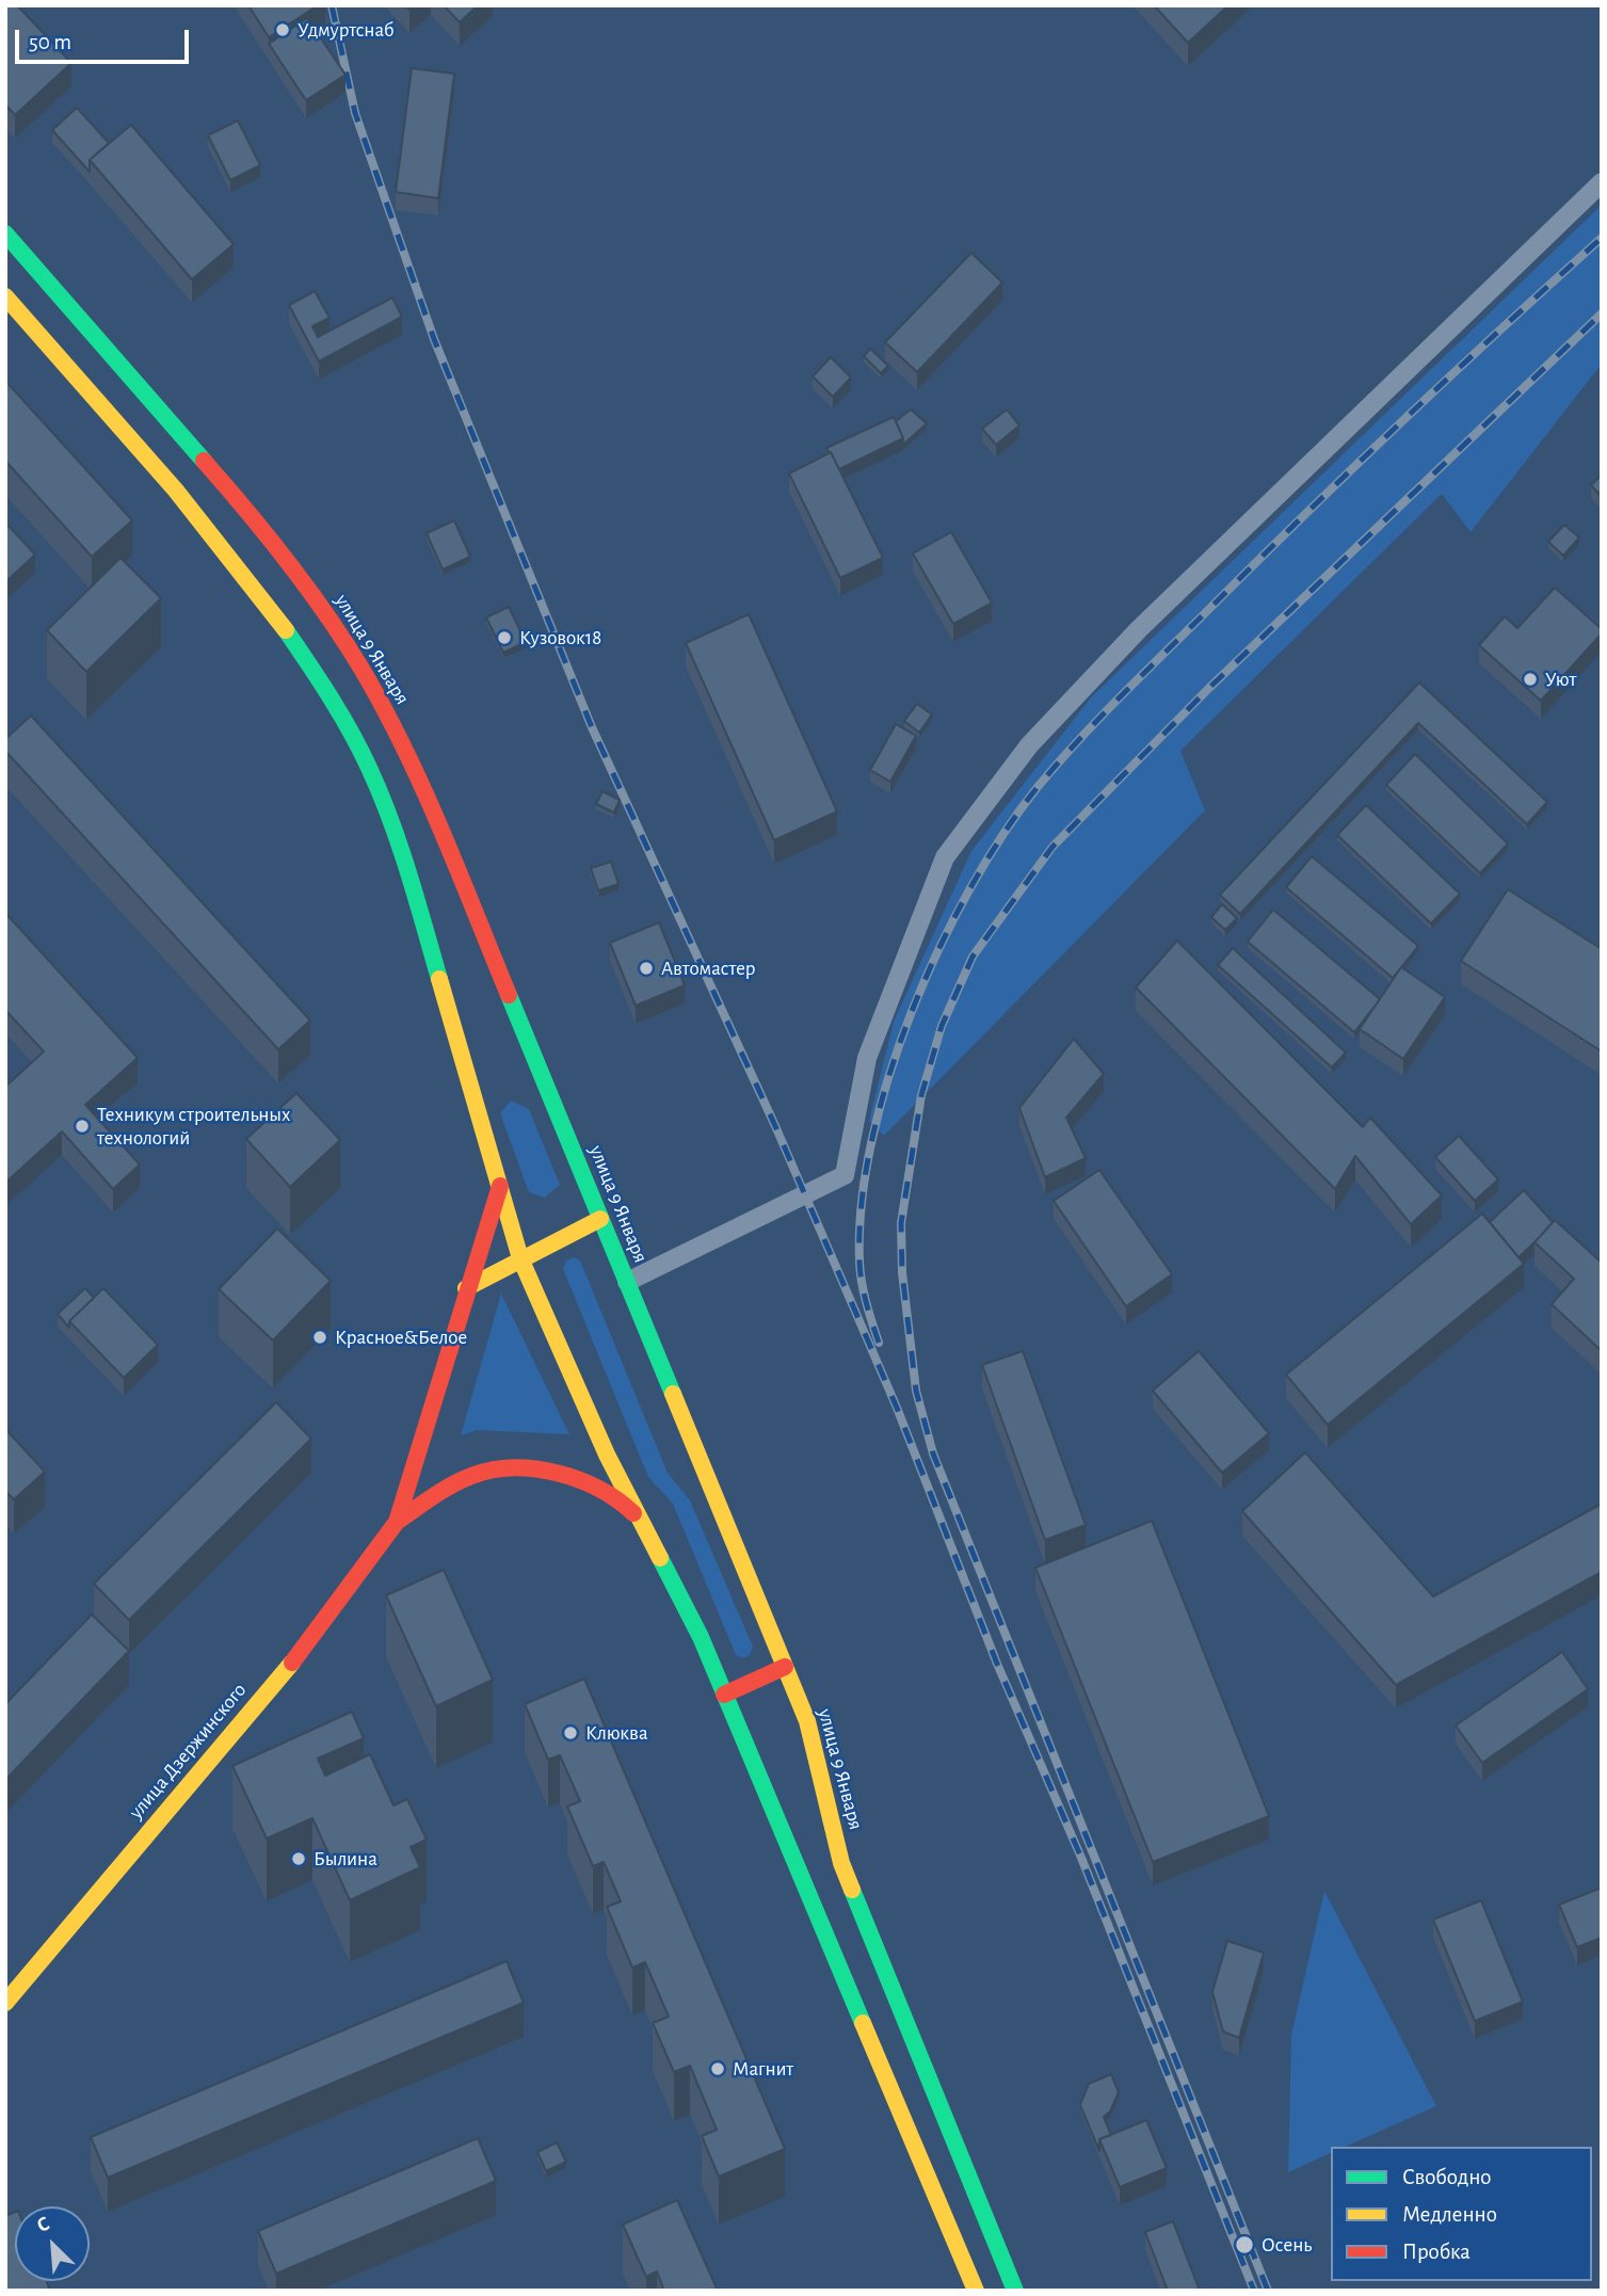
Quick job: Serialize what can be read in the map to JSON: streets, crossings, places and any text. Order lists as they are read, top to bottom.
{
  "streets": {
    "main road": ["улица 9 Января", "улица Дзержинского"]
  },
  "crossings": [
    ["улица 9 Января", "улица Дзержинского"]
  ],
  "places": [
    "Удмуртснаб",
    "Кузовок18",
    "Уют",
    "Автомастер",
    "Техникум строительных технологий",
    "Красное&Белое",
    "Клюква",
    "Былина",
    "Магнит",
    "Осень"
  ],
  "legend": ["Свободно", "Медленно", "Пробка"],
  "scale_bar": "50 m",
  "north": "top left"
}
